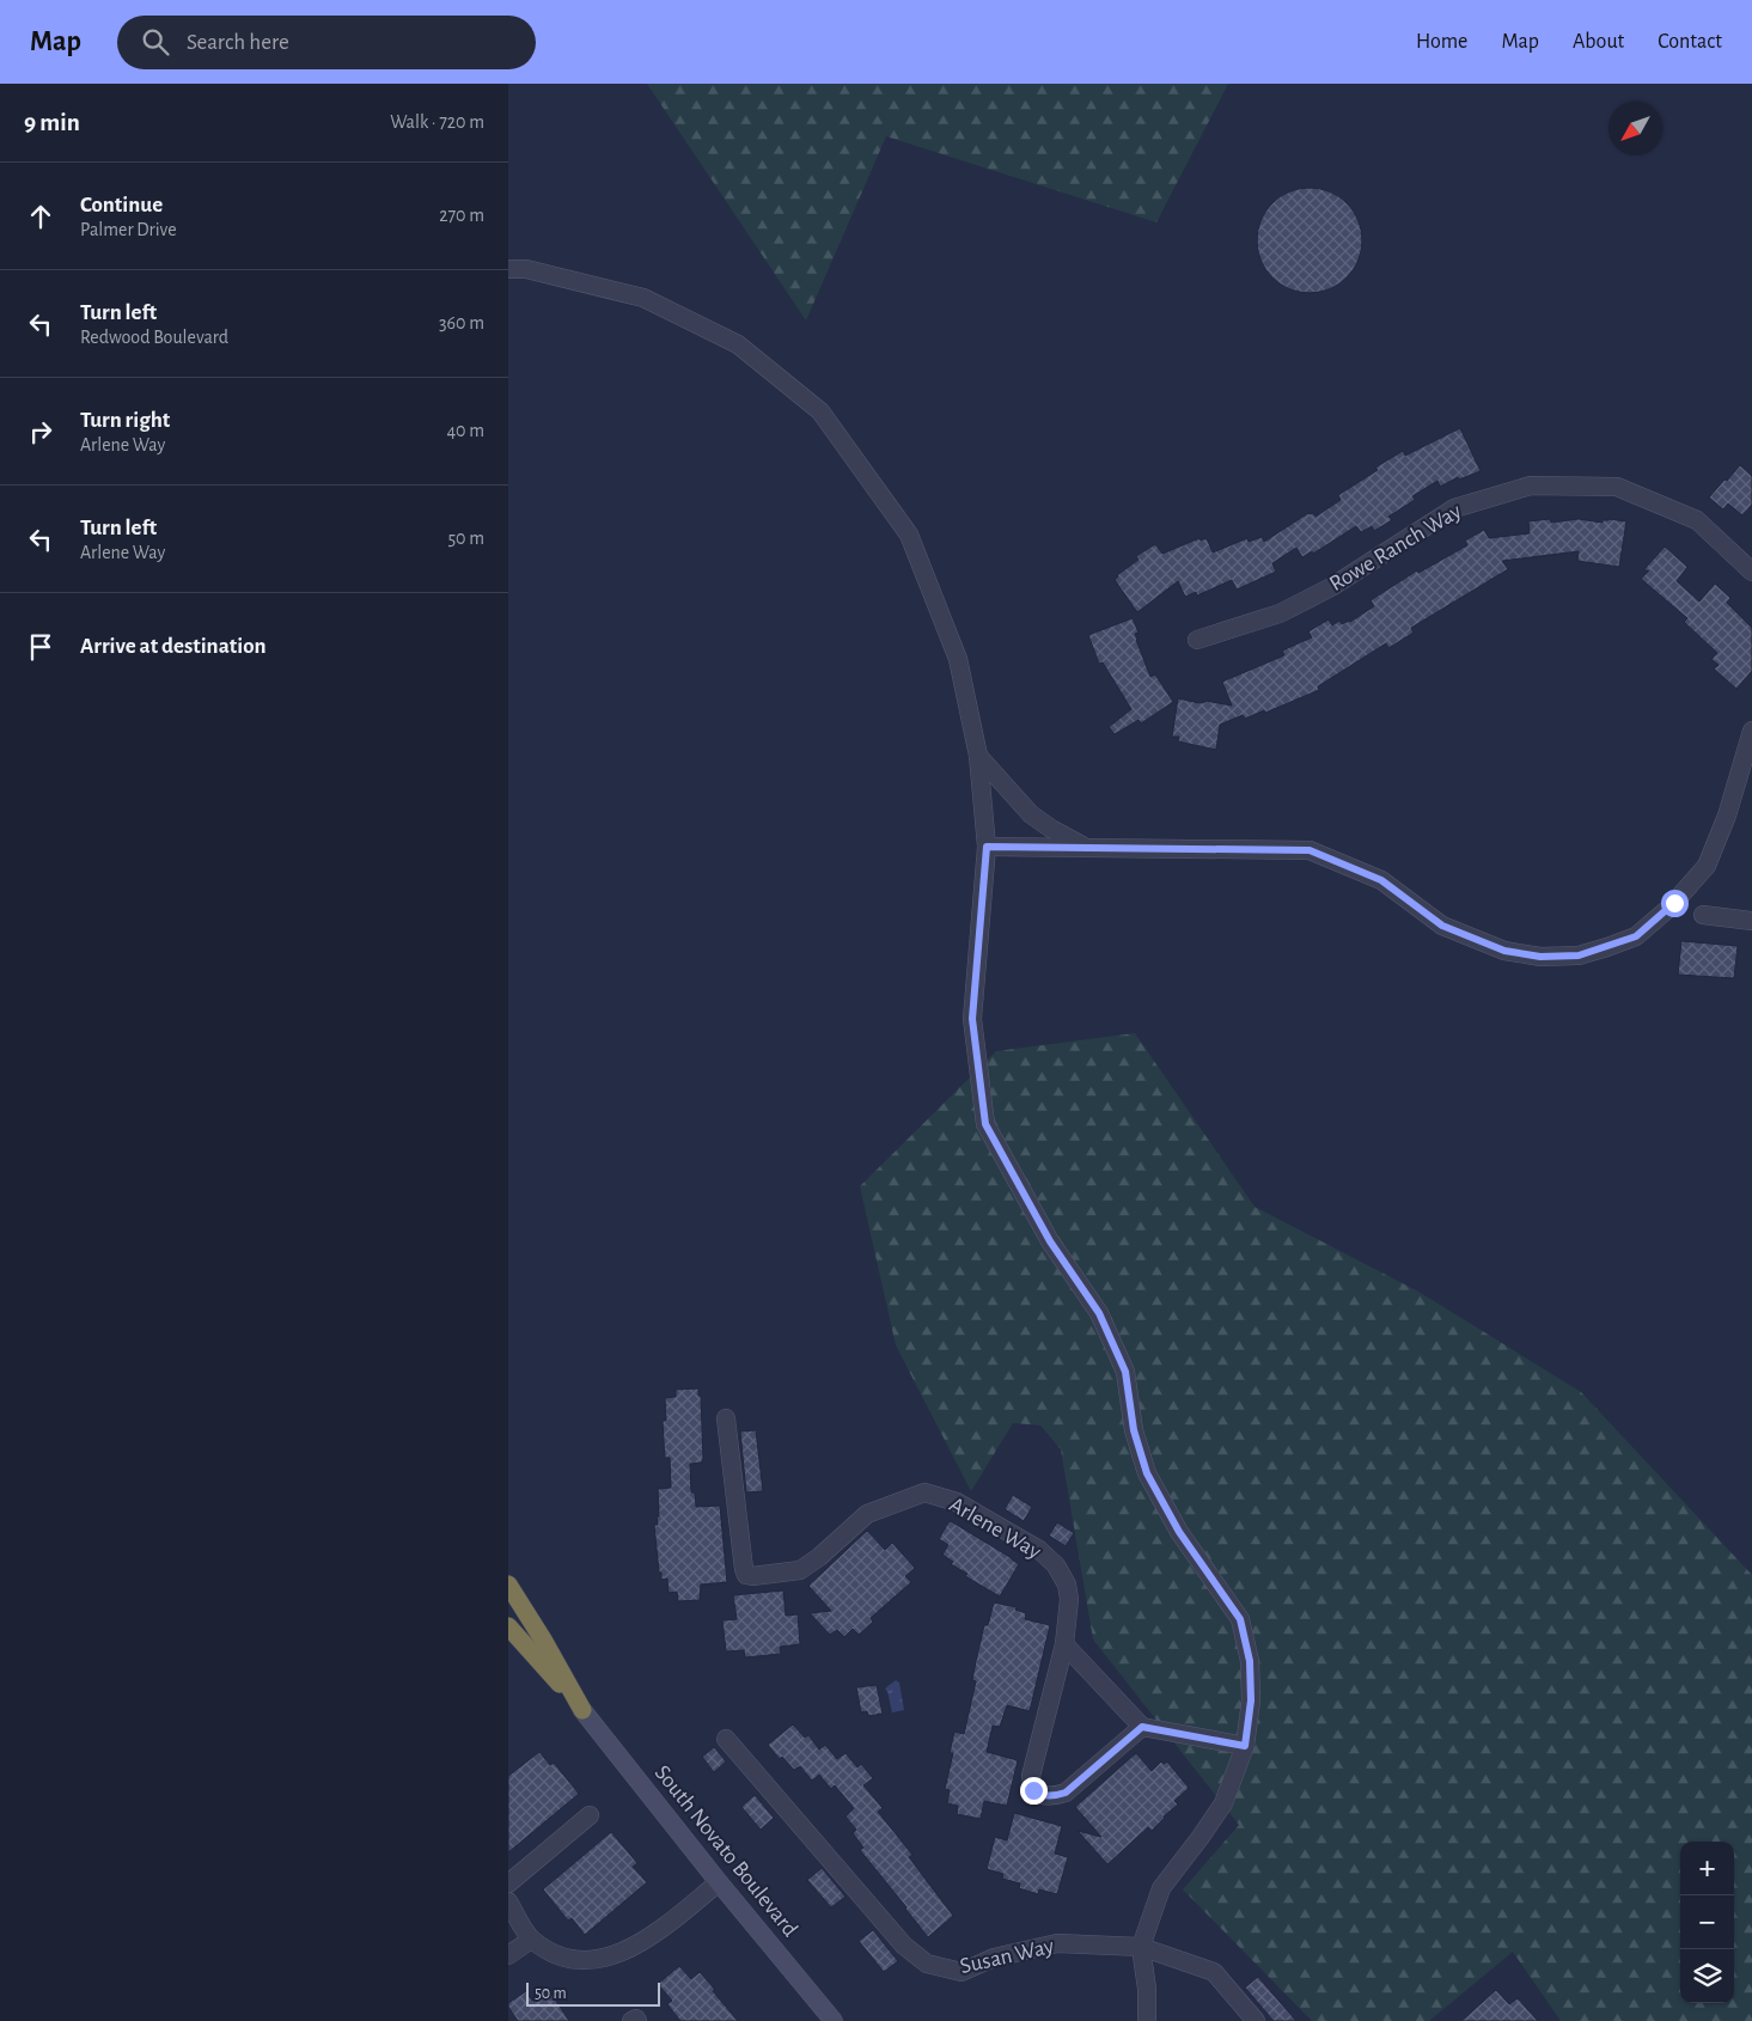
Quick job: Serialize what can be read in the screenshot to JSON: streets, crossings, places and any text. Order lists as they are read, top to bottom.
{
  "streets": {
    "main road": ["South Novato Boulevard"],
    "street": ["Rowe Ranch Way", "Arlene Way", "Susan Way"]
  },
  "scale_bar": "50 m",
  "north": "bottom left",
  "page": {
    "header": "Map",
    "search": "Search here",
    "nav": [
      "Home",
      "Map",
      "About",
      "Contact"
    ],
    "heading": ["9 min", "Walk · 720 m"],
    "list": [
      ["Continue", "Palmer Drive", "270 m"],
      ["Turn left", "Redwood Boulevard", "360 m"],
      ["Turn right", "Arlene Way", "40 m"],
      ["Turn left", "Arlene Way", "50 m"],
      "Arrive at destination"
    ],
    "map_buttons": ["+", "−"],
    "scale": "50 m"
  }
}
